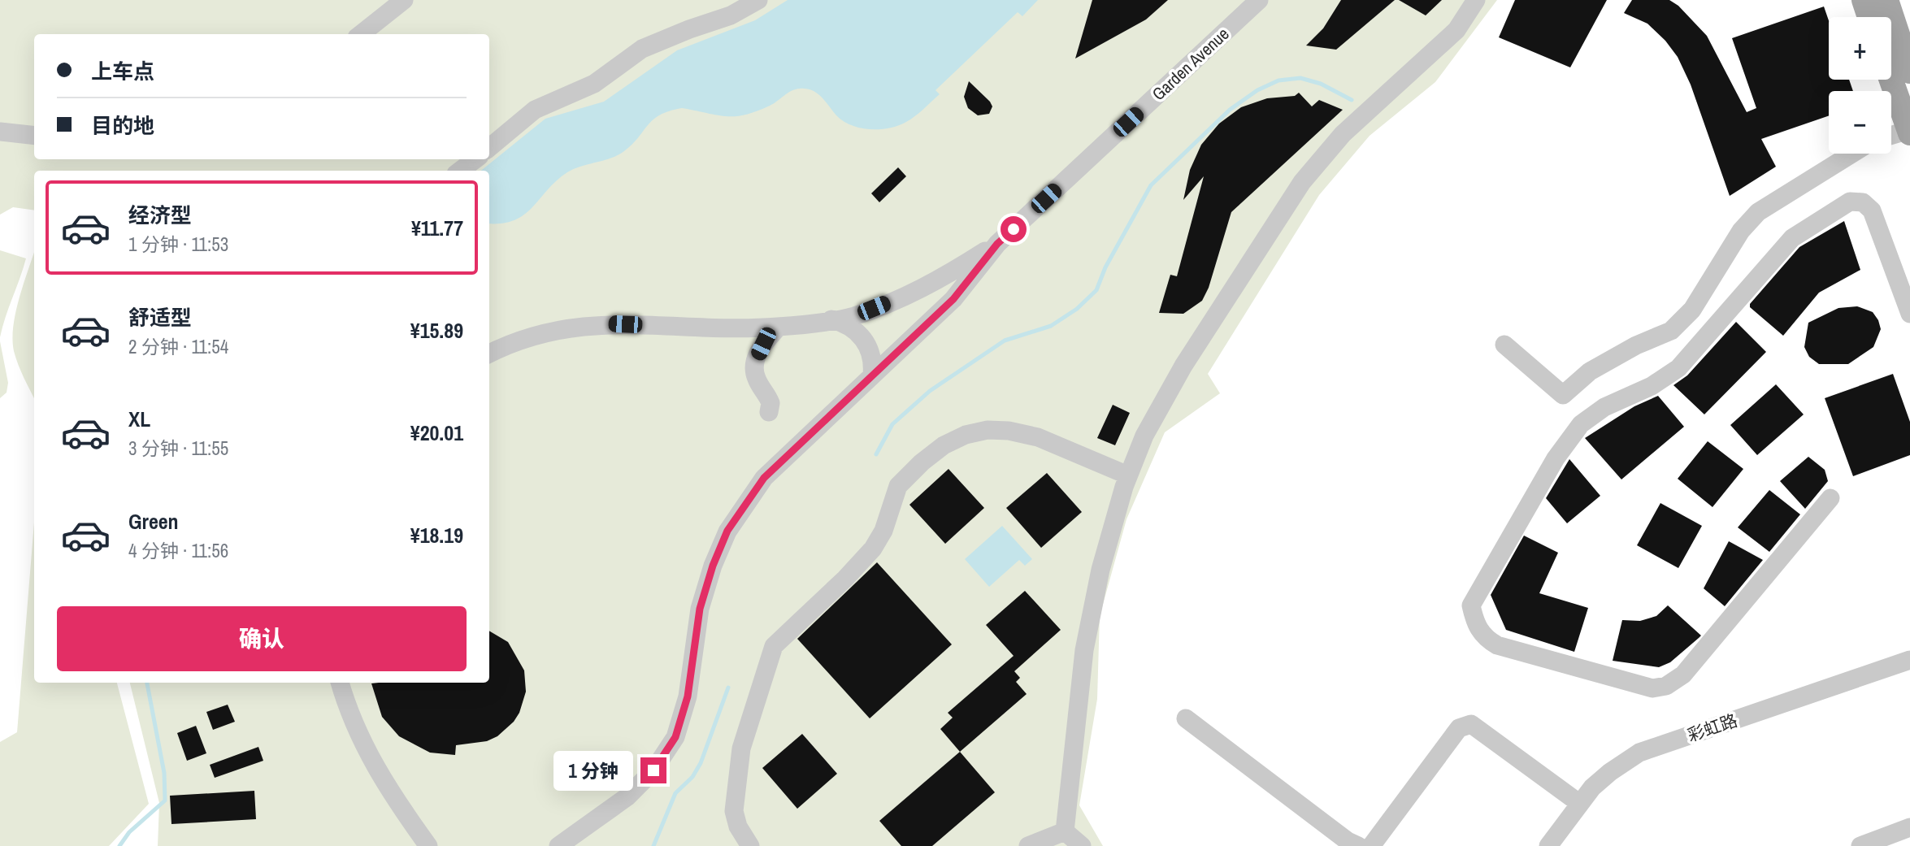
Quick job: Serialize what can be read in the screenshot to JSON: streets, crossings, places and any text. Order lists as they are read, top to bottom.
{
  "streets": {
    "street": ["Garden Avenue", "彩虹路"]
  },
  "page": {
    "map_buttons": ["+", "−"],
    "banner": ["上车点", "目的地"],
    "list": [
      {
        "name": "经济型",
        "note": "1 分钟 · 11:53",
        "value": "¥11.77"
      },
      {
        "name": "舒适型",
        "note": "2 分钟 · 11:54",
        "value": "¥15.89"
      },
      {
        "name": "XL",
        "note": "3 分钟 · 11:55",
        "value": "¥20.01"
      },
      {
        "name": "Green",
        "note": "4 分钟 · 11:56",
        "value": "¥18.19"
      }
    ],
    "buttons": "确认",
    "bubble": "1 分钟"
  }
}
